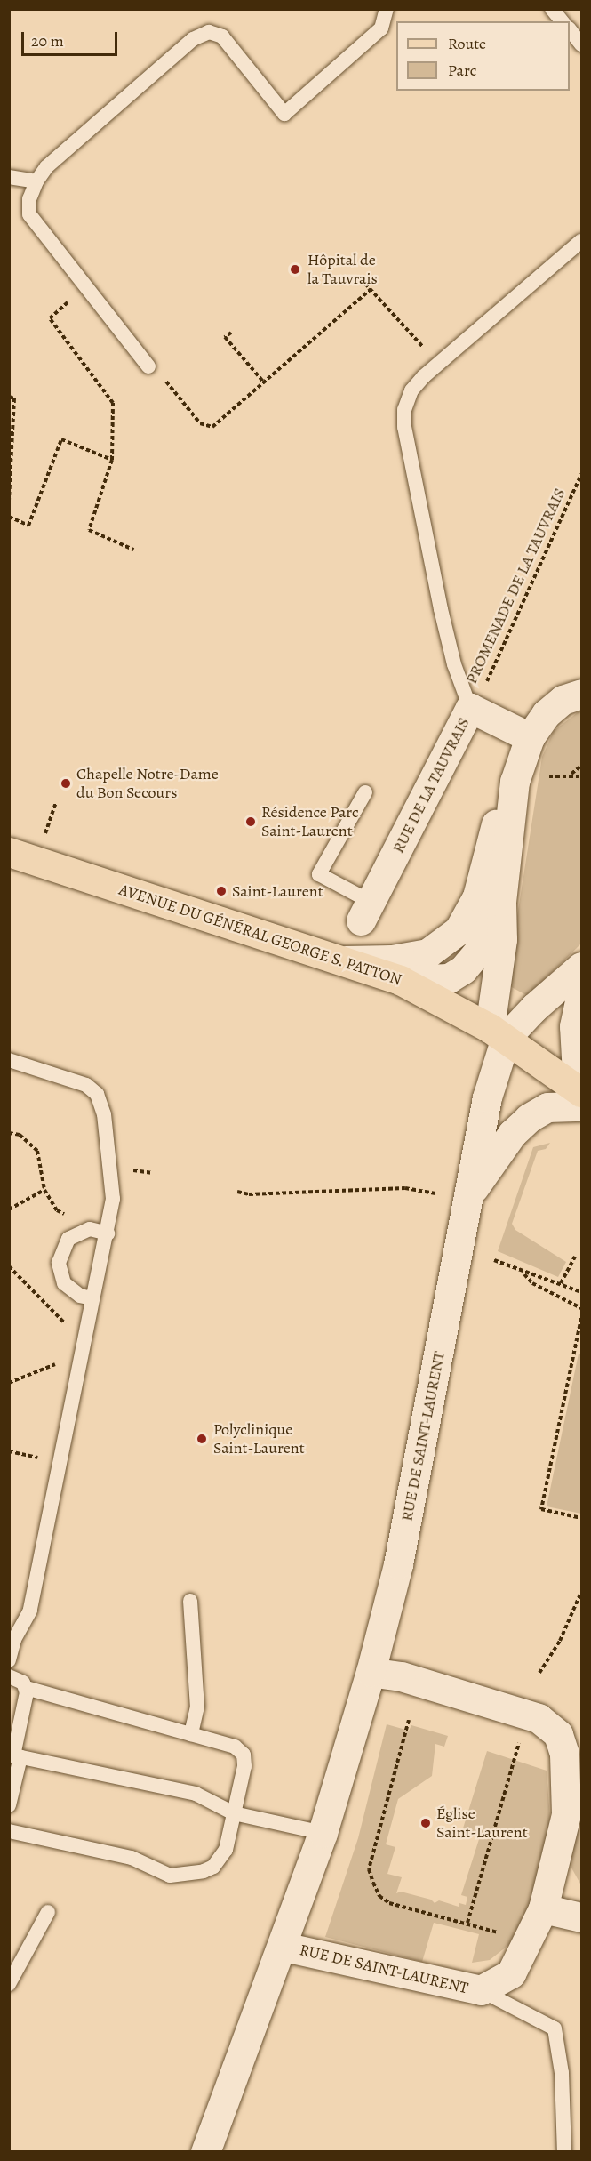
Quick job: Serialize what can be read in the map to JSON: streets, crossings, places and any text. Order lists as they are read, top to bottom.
{
  "streets": {
    "main road": ["AVENUE DU GÉNÉRAL GEORGE S. PATTON"],
    "street": ["RUE DE LA TAUVRAIS", "RUE DE SAINT-LAURENT"],
    "path": ["PROMENADE DE LA TAUVRAIS"]
  },
  "crossings": [
    ["PROMENADE DE LA TAUVRAIS", "RUE DE LA TAUVRAIS"],
    ["AVENUE DU GÉNÉRAL GEORGE S. PATTON", "RUE DE SAINT-LAURENT"]
  ],
  "places": [
    "Hôpital de la Tauvrais",
    "Chapelle Notre-Dame du Bon Secours",
    "Résidence Parc Saint-Laurent",
    "Saint-Laurent",
    "Polyclinique Saint-Laurent",
    "Église Saint-Laurent"
  ],
  "legend": ["Route", "Parc"],
  "scale_bar": "20 m"
}
